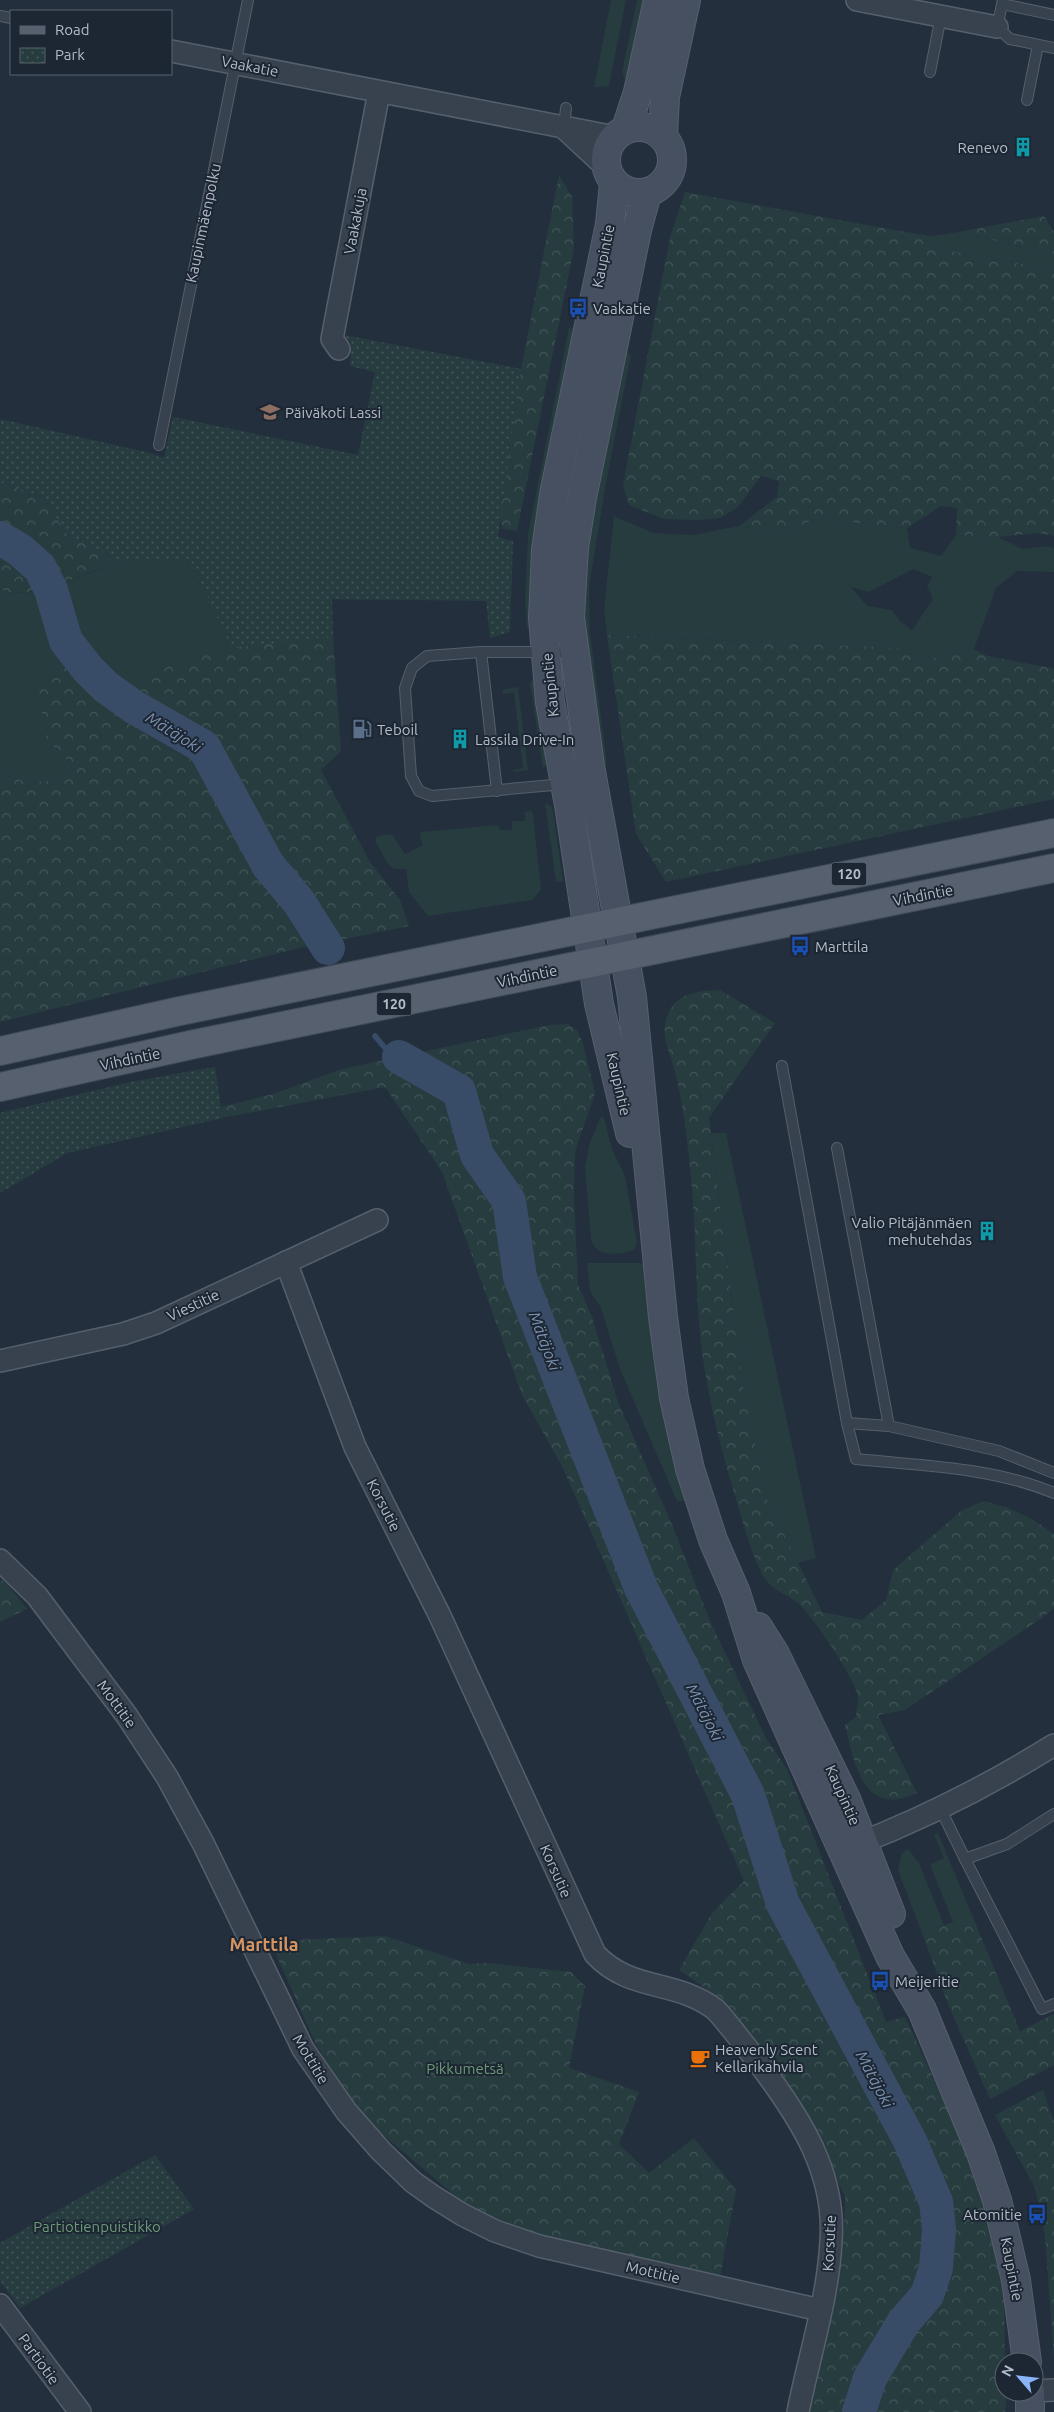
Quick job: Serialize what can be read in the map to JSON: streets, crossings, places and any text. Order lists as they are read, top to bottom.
{
  "streets": {
    "main road": ["Kaupintie", "120", "Vihdintie"],
    "street": [
      "Vaakatie",
      "Vaakakuja",
      "Viestitie",
      "Korsutie",
      "Mottitie",
      "Partiotie"
    ],
    "lane": ["Kaupinmäenpolku"]
  },
  "crossings": [
    ["Vaakatie", "Vaakakuja"],
    ["Vaakatie", "Kaupinmäenpolku"],
    ["Vaakatie", "Kaupintie"],
    ["Kaupintie", "120"],
    ["Kaupintie", "Vihdintie"],
    ["Viestitie", "Korsutie"],
    ["Korsutie", "Mottitie"]
  ],
  "districts": ["Marttila"],
  "water": ["Mätäjoki"],
  "parks": ["Pikkumetsä", "Partiotienpuistikko"],
  "places": {
    "building": ["Renevo", "Lassila Drive-In", "Valio Pitäjänmäen mehutehdas"],
    "bus stop": [
      "Vaakatie",
      "Marttila",
      "Meijeritie",
      "Atomitie"
    ],
    "school or university": ["Päiväkoti Lassi"],
    "fuel station": ["Teboil"],
    "cafe": ["Heavenly Scent Kellarikahvila"]
  },
  "legend": ["Road", "Park"],
  "north": "top left"
}
